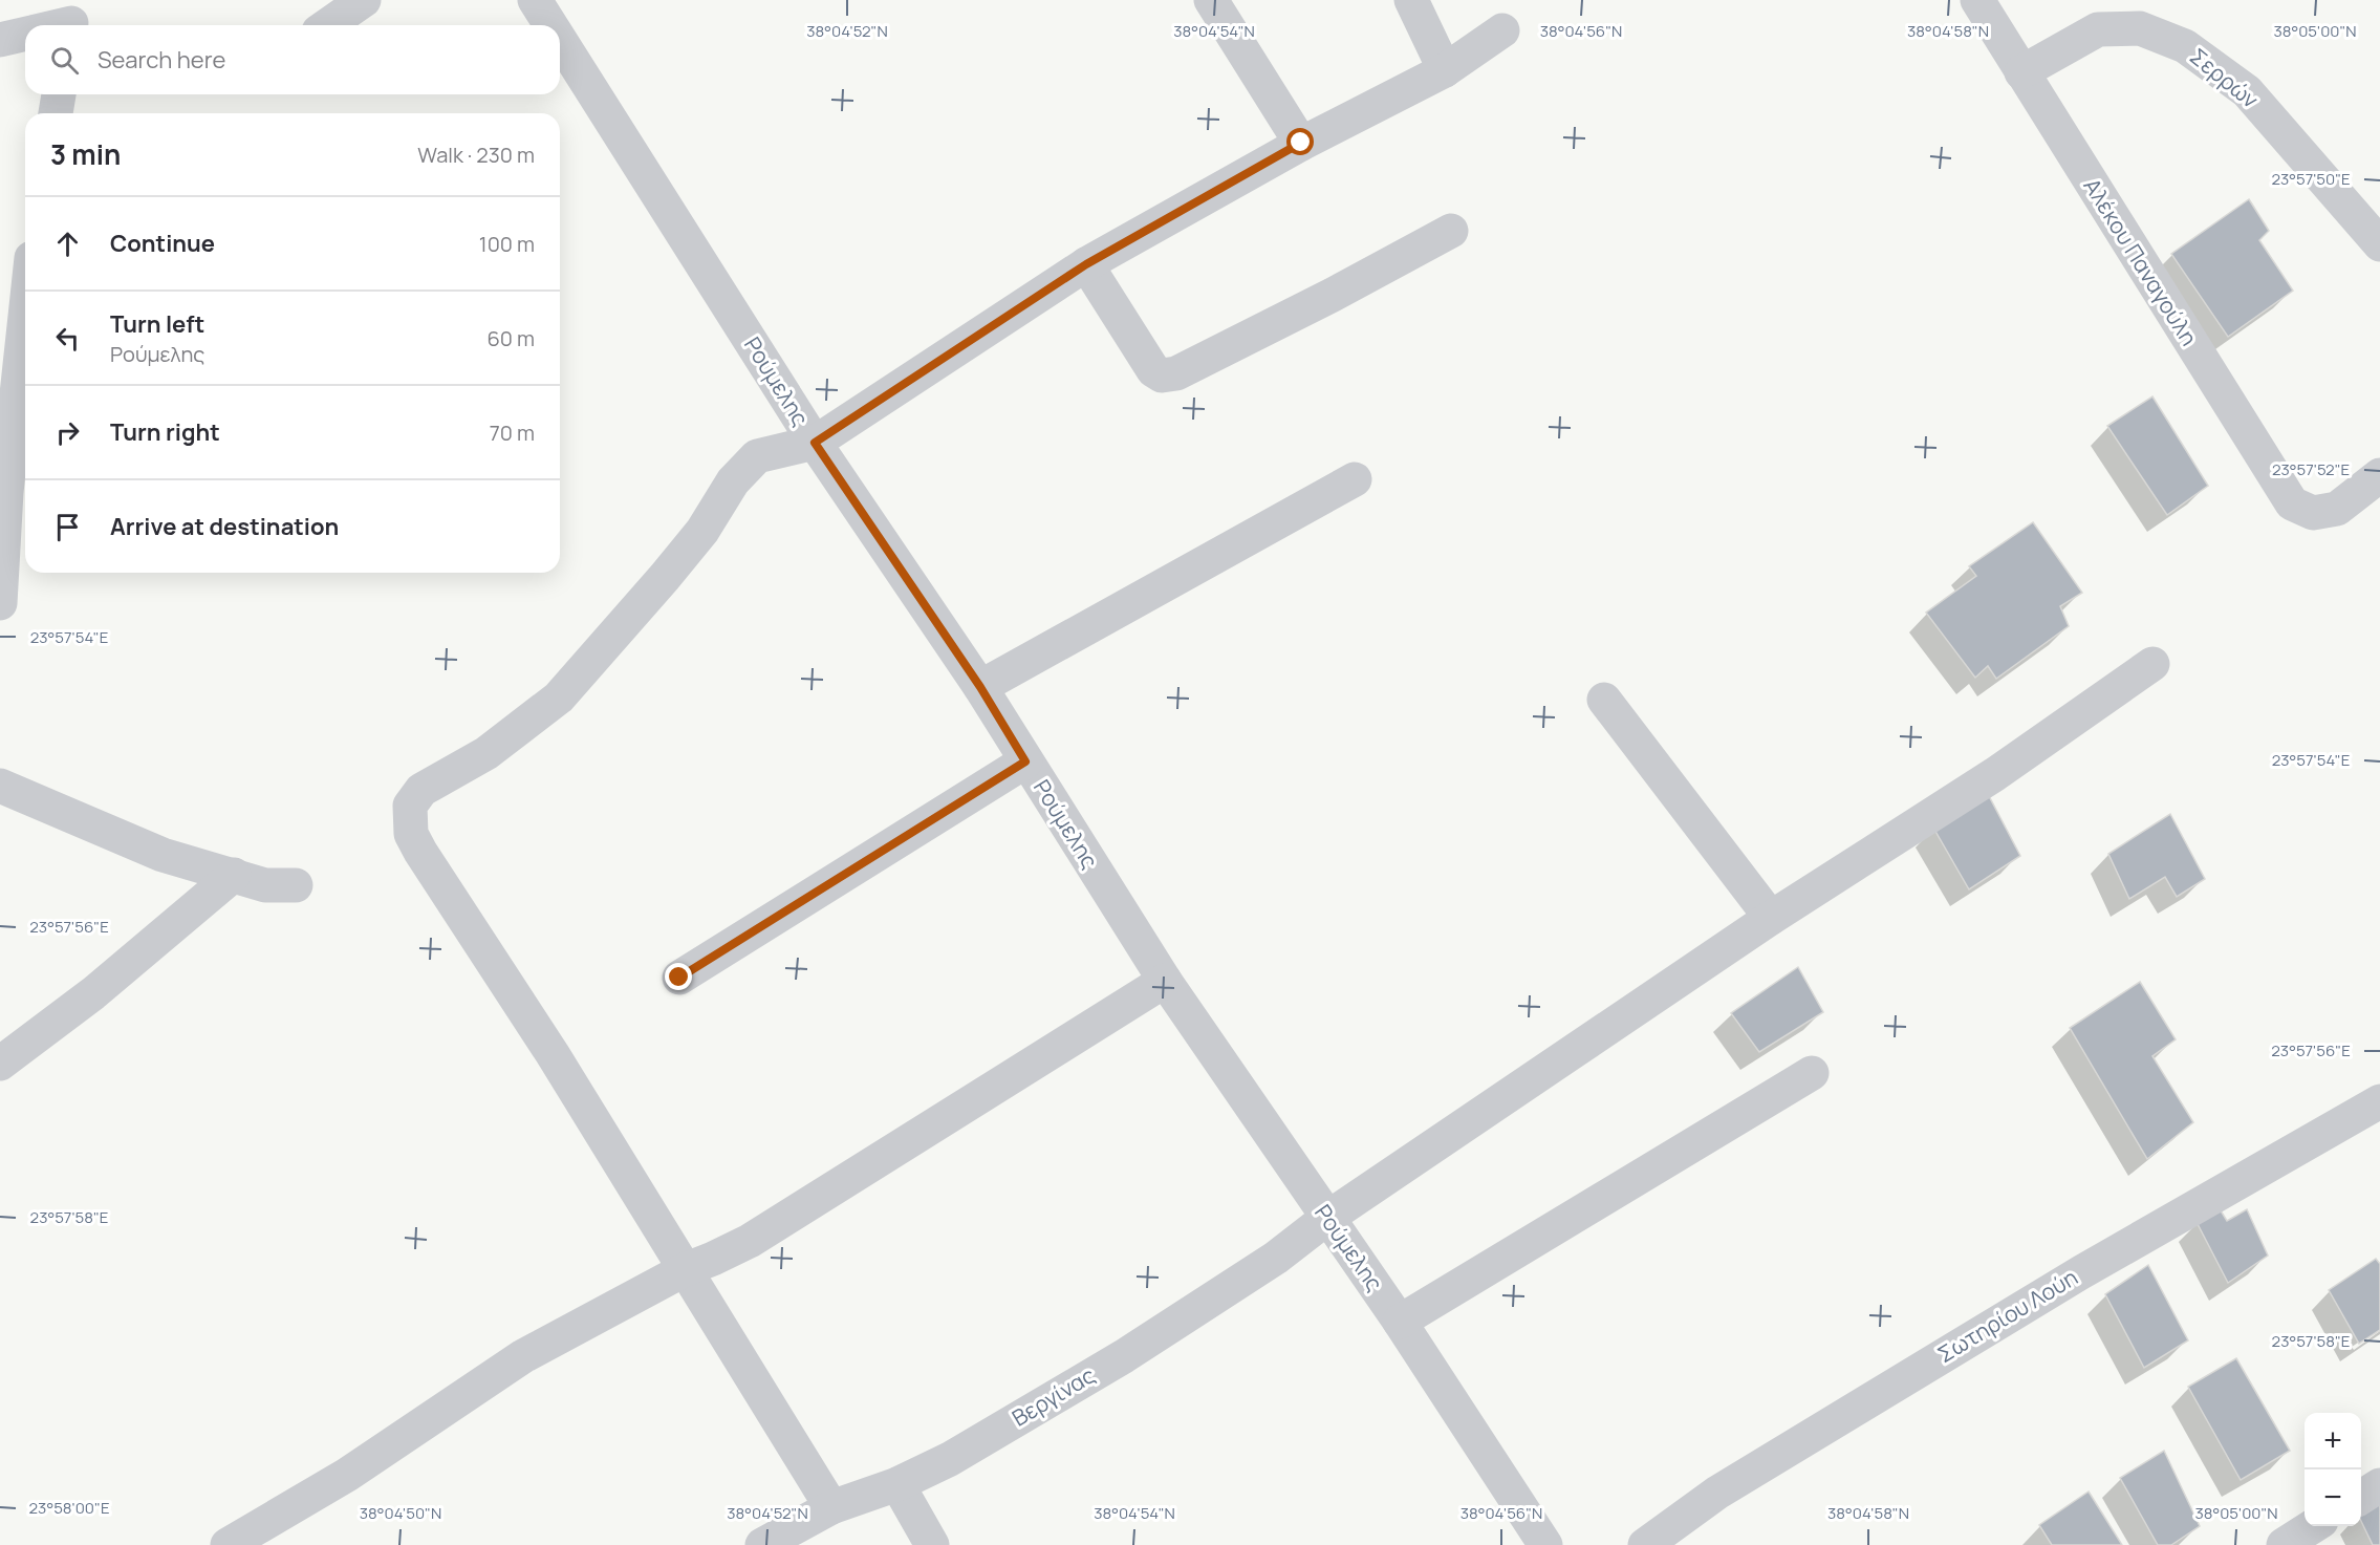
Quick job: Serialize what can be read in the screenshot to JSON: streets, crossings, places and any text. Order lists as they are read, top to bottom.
{
  "streets": {
    "street": [
      "Σερρών",
      "Αλέκου Παναγούλη",
      "Ρούμελης",
      "Σωτηρίου Λούη",
      "Βεργίνας"
    ]
  },
  "crossings": [
    ["Σερρών", "Αλέκου Παναγούλη"],
    ["Ρούμελης", "Βεργίνας"]
  ],
  "page": {
    "search": "Search here",
    "heading": ["3 min", "Walk · 230 m"],
    "list": [
      ["Continue", "100 m"],
      ["Turn left", "Ρούμελης", "60 m"],
      ["Turn right", "70 m"],
      "Arrive at destination"
    ],
    "map_buttons": ["+", "−"]
  },
  "coordinates": [
    "38°04'52\"N",
    "38°04'54\"N",
    "38°04'56\"N",
    "38°04'58\"N",
    "38°05'00\"N",
    "23°57'50\"E",
    "23°57'52\"E",
    "23°57'54\"E",
    "23°57'56\"E",
    "23°57'58\"E",
    "23°58'00\"E",
    "38°04'50\"N"
  ]
}
